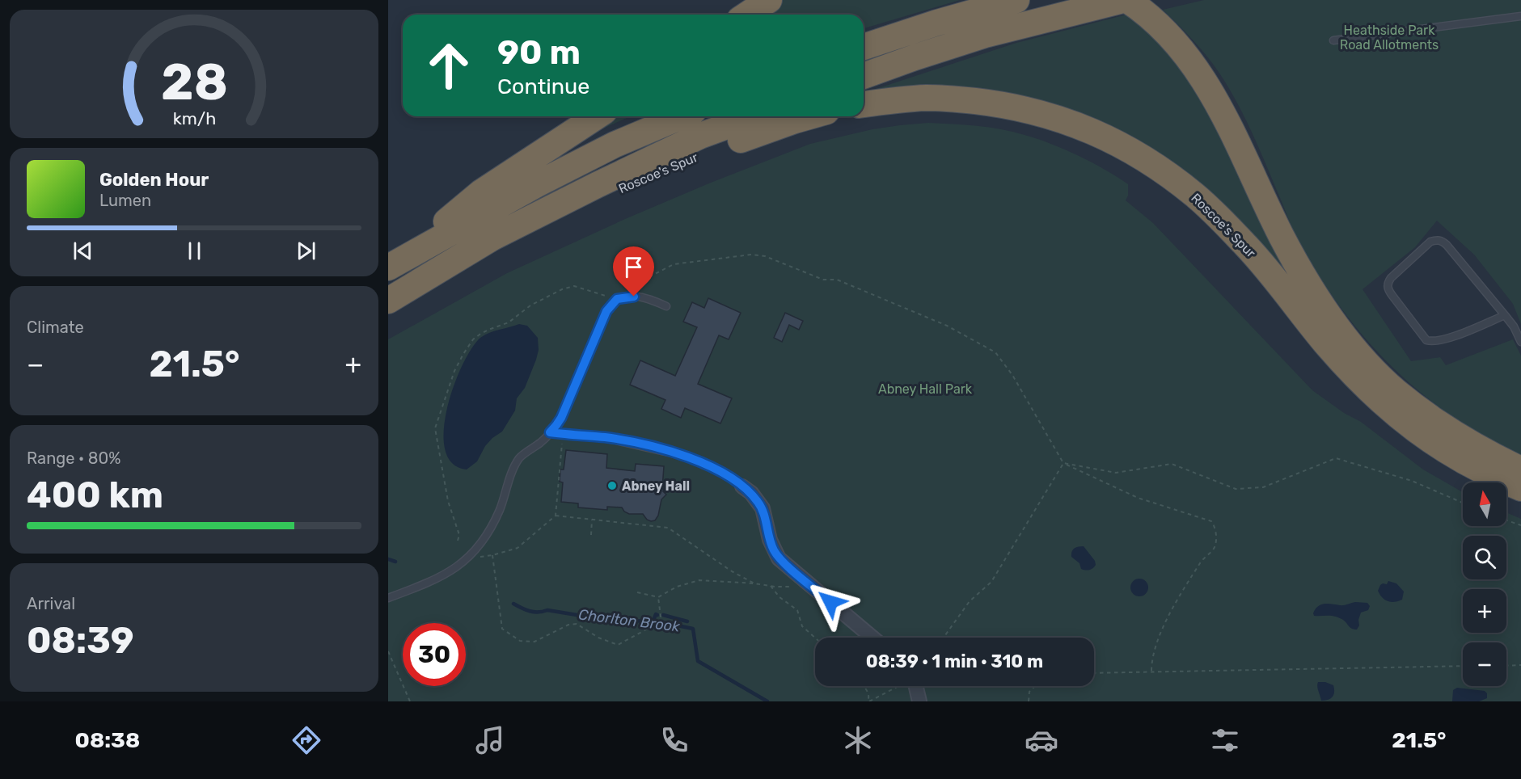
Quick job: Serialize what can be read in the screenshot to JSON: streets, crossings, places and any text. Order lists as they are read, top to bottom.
{
  "streets": {
    "highway": ["Roscoe's Spur"]
  },
  "water": ["Chorlton Brook"],
  "parks": ["Heathside Park Road Allotments", "Abney Hall Park"],
  "places": ["Abney Hall"],
  "north": "top",
  "page": {
    "turn": ["90 m", "Continue"],
    "song": ["Golden Hour", "Lumen"],
    "tile": [
      "Climate",
      ["Range · 80%", "400 km"],
      ["Arrival", "08:39"]
    ],
    "heat": ["−", "21.5°", "+"],
    "map_buttons": ["+", "−"],
    "limit": "30",
    "trip": "08:39 · 1 min · 310 m",
    "tabs": ["08:38", "21.5°"],
    "gauge": ["28", "km/h"]
  }
}
